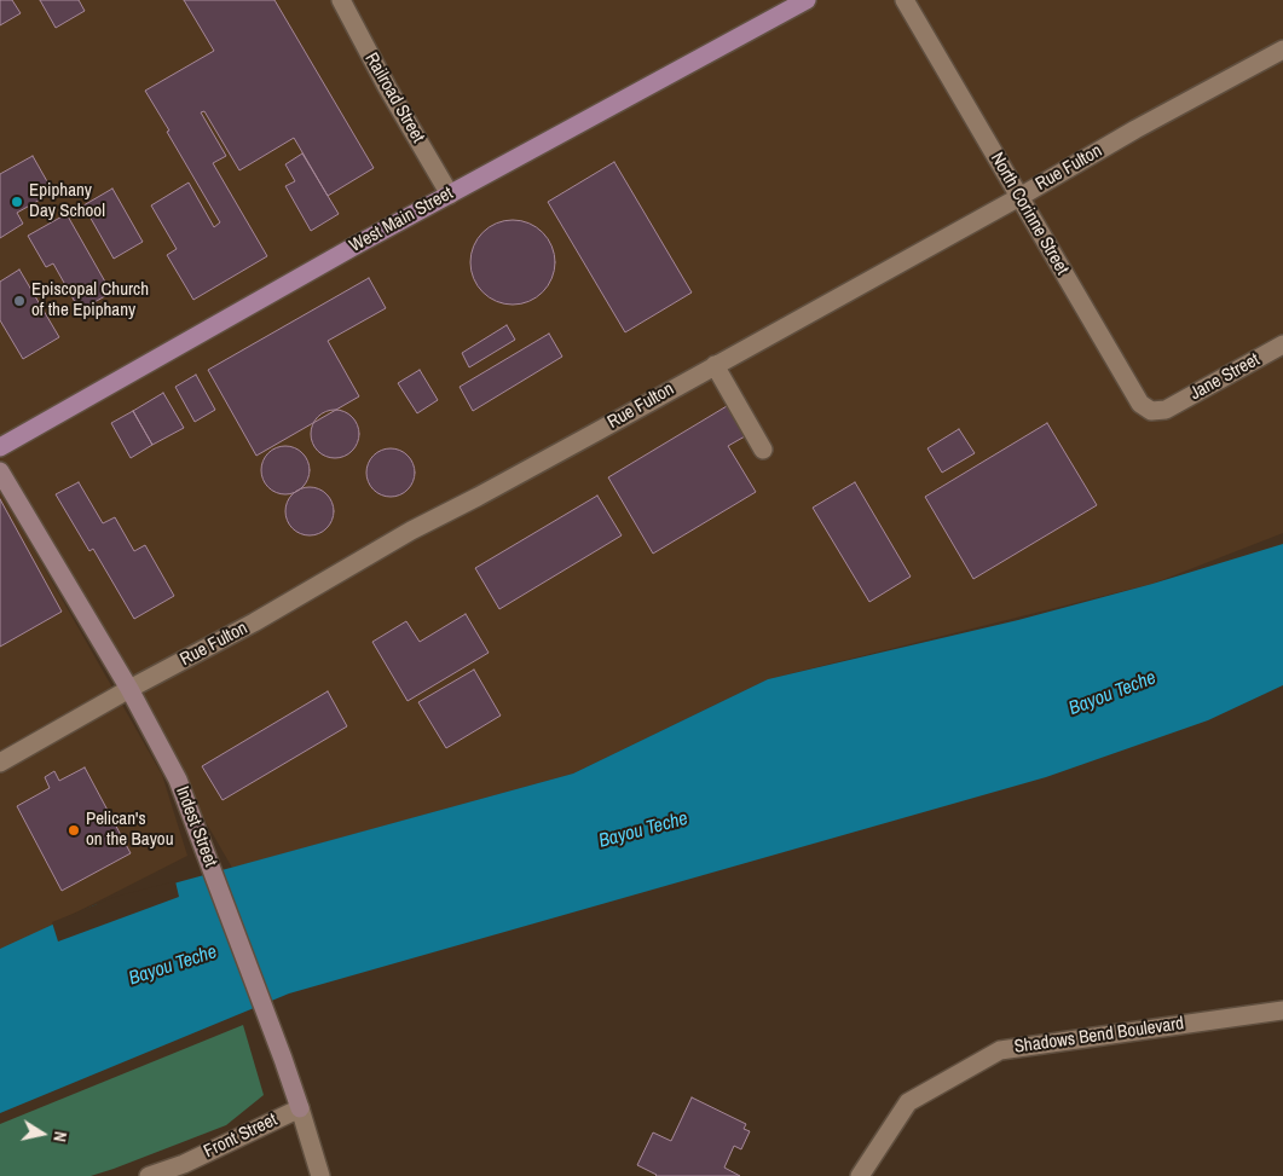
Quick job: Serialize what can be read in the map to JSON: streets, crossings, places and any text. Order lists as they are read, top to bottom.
{
  "streets": {
    "main road": ["West Main Street"],
    "street": [
      "Railroad Street",
      "Rue Fulton",
      "North Corinne Street",
      "Jane Street",
      "Indest Street",
      "Shadows Bend Boulevard",
      "Front Street"
    ]
  },
  "crossings": [
    ["Railroad Street", "West Main Street"],
    ["Rue Fulton", "North Corinne Street"],
    ["Rue Fulton", "Indest Street"],
    ["North Corinne Street", "Jane Street"],
    ["Indest Street", "Front Street"]
  ],
  "water": ["Bayou Teche"],
  "places": ["Epiphany Day School", "Episcopal Church of the Epiphany", "Pelican's on the Bayou"],
  "north": "right"
}
